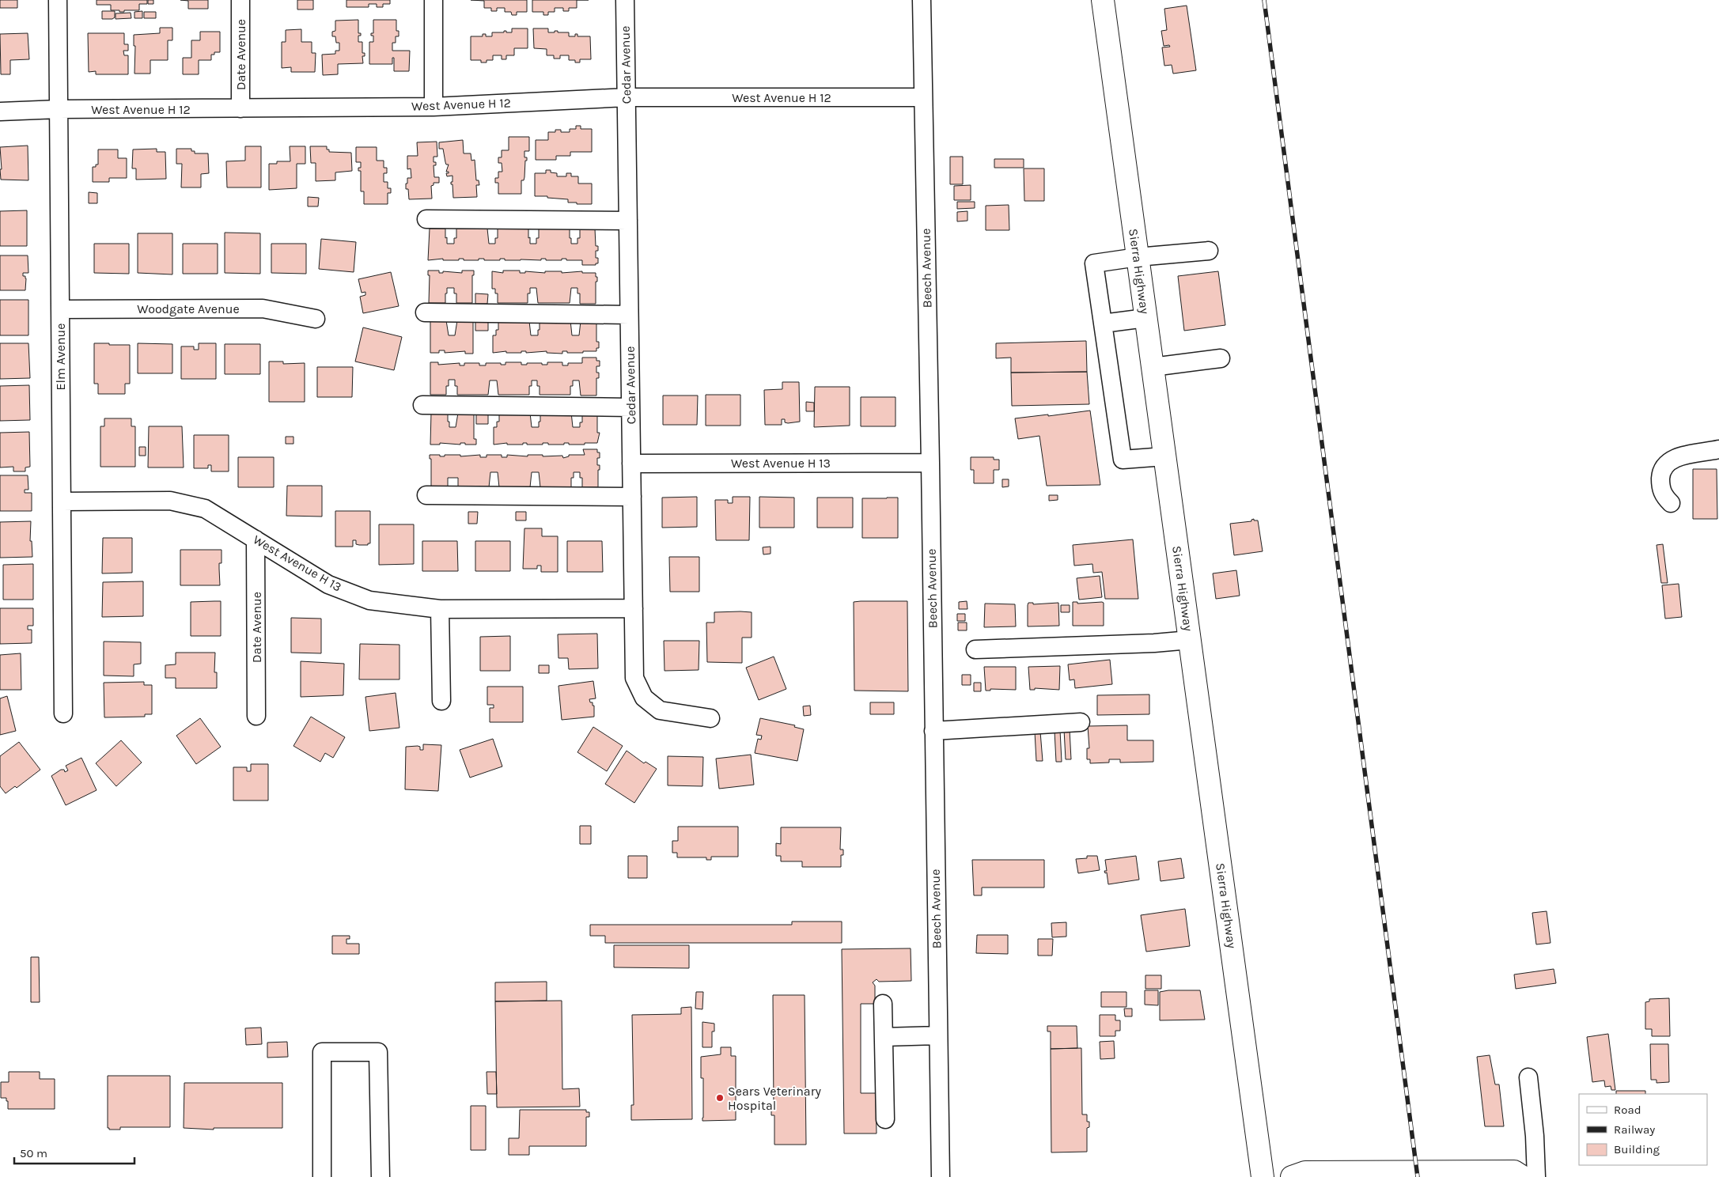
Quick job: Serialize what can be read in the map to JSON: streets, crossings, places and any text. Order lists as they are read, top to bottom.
{
  "streets": {
    "main road": ["Sierra Highway"],
    "street": [
      "Date Avenue",
      "Cedar Avenue",
      "West Avenue H 12",
      "Beech Avenue",
      "Woodgate Avenue",
      "Elm Avenue",
      "West Avenue H 13"
    ]
  },
  "crossings": [
    ["Date Avenue", "West Avenue H 12"],
    ["Date Avenue", "West Avenue H 13"],
    ["Cedar Avenue", "West Avenue H 12"],
    ["Cedar Avenue", "West Avenue H 13"],
    ["West Avenue H 12", "Beech Avenue"],
    ["West Avenue H 12", "Elm Avenue"],
    ["Beech Avenue", "West Avenue H 13"],
    ["Woodgate Avenue", "Elm Avenue"],
    ["Elm Avenue", "West Avenue H 13"]
  ],
  "places": ["Sears Veterinary Hospital"],
  "legend": ["Road", "Railway", "Building"],
  "scale_bar": "50 m"
}
